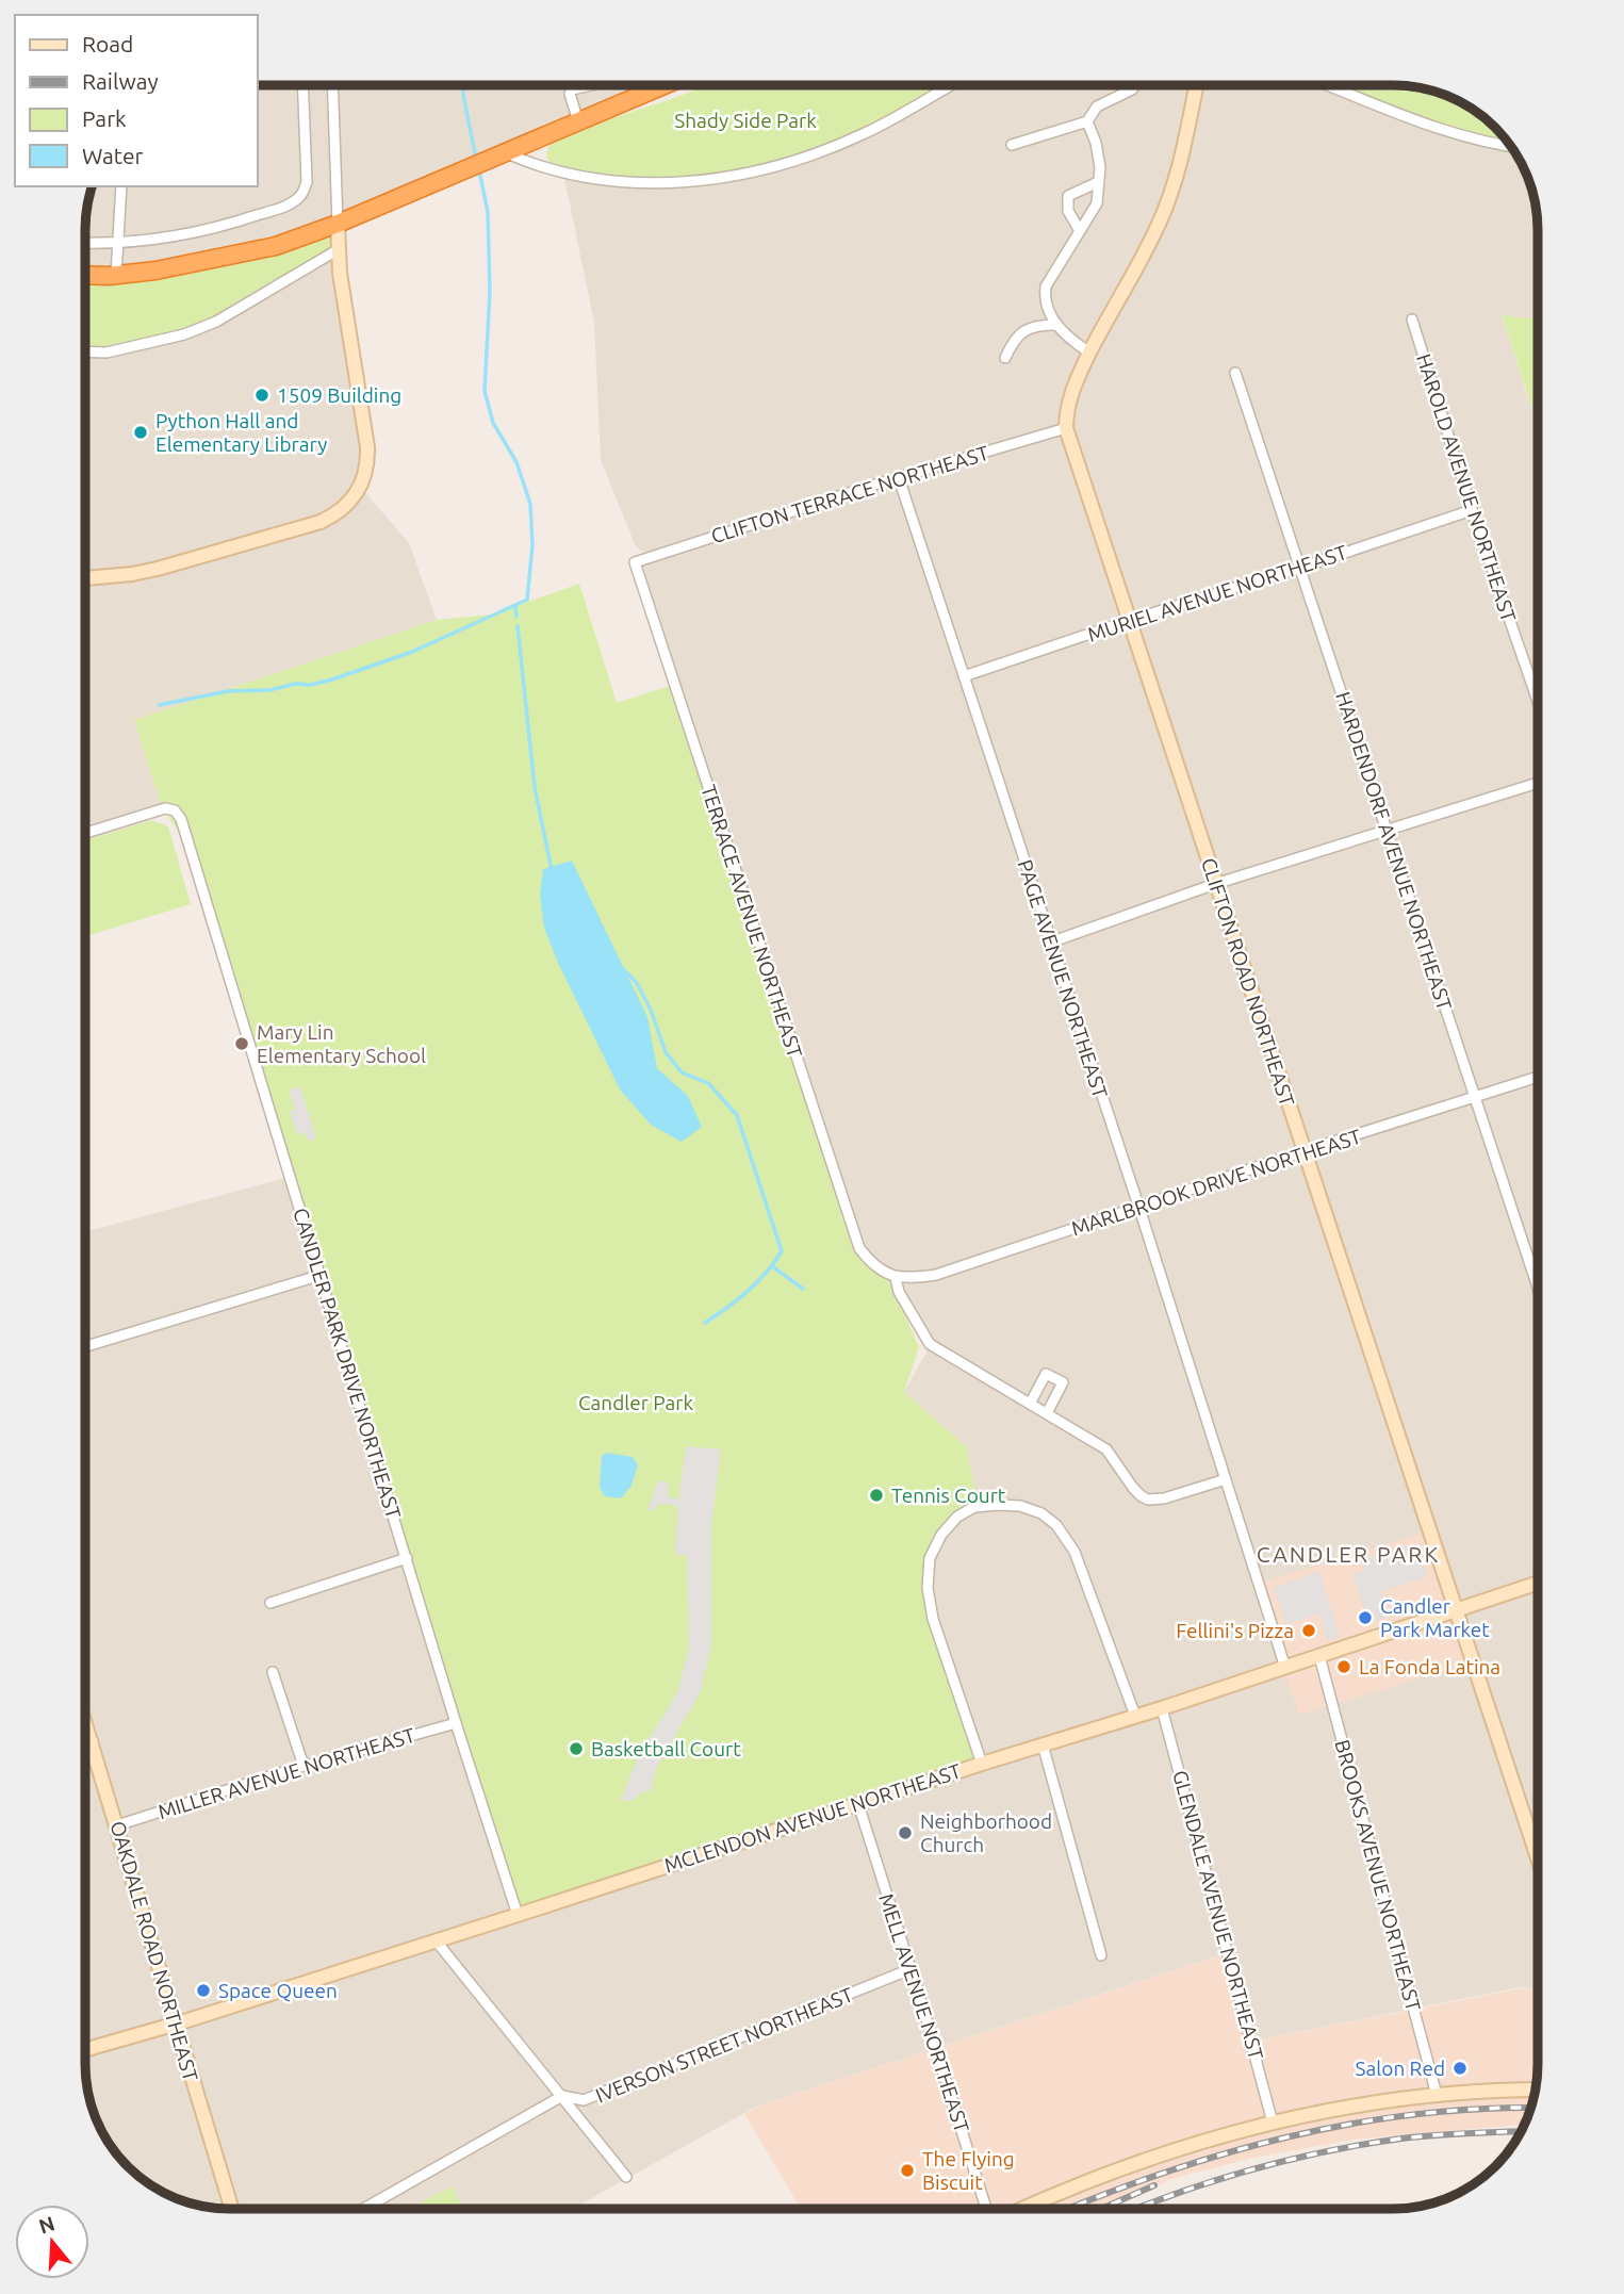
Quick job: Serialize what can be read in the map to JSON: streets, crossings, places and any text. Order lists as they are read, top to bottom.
{
  "streets": {
    "street": [
      "HAROLD AVENUE NORTHEAST",
      "CLIFTON TERRACE NORTHEAST",
      "MURIEL AVENUE NORTHEAST",
      "HARDENDORF AVENUE NORTHEAST",
      "TERRACE AVENUE NORTHEAST",
      "PAGE AVENUE NORTHEAST",
      "CLIFTON ROAD NORTHEAST",
      "MARLBROOK DRIVE NORTHEAST",
      "CANDLER PARK DRIVE NORTHEAST",
      "MILLER AVENUE NORTHEAST",
      "MCLENDON AVENUE NORTHEAST",
      "BROOKS AVENUE NORTHEAST",
      "GLENDALE AVENUE NORTHEAST",
      "OAKDALE ROAD NORTHEAST",
      "MELL AVENUE NORTHEAST",
      "IVERSON STREET NORTHEAST"
    ]
  },
  "crossings": [
    ["HAROLD AVENUE NORTHEAST", "MURIEL AVENUE NORTHEAST"],
    ["CLIFTON TERRACE NORTHEAST", "TERRACE AVENUE NORTHEAST"],
    ["CLIFTON TERRACE NORTHEAST", "PAGE AVENUE NORTHEAST"],
    ["CLIFTON TERRACE NORTHEAST", "CLIFTON ROAD NORTHEAST"],
    ["MURIEL AVENUE NORTHEAST", "HARDENDORF AVENUE NORTHEAST"],
    ["MURIEL AVENUE NORTHEAST", "PAGE AVENUE NORTHEAST"],
    ["MURIEL AVENUE NORTHEAST", "CLIFTON ROAD NORTHEAST"],
    ["HARDENDORF AVENUE NORTHEAST", "MARLBROOK DRIVE NORTHEAST"],
    ["TERRACE AVENUE NORTHEAST", "MARLBROOK DRIVE NORTHEAST"],
    ["PAGE AVENUE NORTHEAST", "MARLBROOK DRIVE NORTHEAST"],
    ["PAGE AVENUE NORTHEAST", "MCLENDON AVENUE NORTHEAST"],
    ["CLIFTON ROAD NORTHEAST", "MARLBROOK DRIVE NORTHEAST"],
    ["CLIFTON ROAD NORTHEAST", "MCLENDON AVENUE NORTHEAST"],
    ["CANDLER PARK DRIVE NORTHEAST", "MILLER AVENUE NORTHEAST"],
    ["CANDLER PARK DRIVE NORTHEAST", "MCLENDON AVENUE NORTHEAST"],
    ["MILLER AVENUE NORTHEAST", "OAKDALE ROAD NORTHEAST"],
    ["MCLENDON AVENUE NORTHEAST", "BROOKS AVENUE NORTHEAST"],
    ["MCLENDON AVENUE NORTHEAST", "GLENDALE AVENUE NORTHEAST"],
    ["MCLENDON AVENUE NORTHEAST", "OAKDALE ROAD NORTHEAST"],
    ["MCLENDON AVENUE NORTHEAST", "MELL AVENUE NORTHEAST"],
    ["MELL AVENUE NORTHEAST", "IVERSON STREET NORTHEAST"]
  ],
  "districts": ["CANDLER PARK"],
  "parks": ["Shady Side Park", "Candler Park"],
  "places": [
    "1509 Building",
    "Python Hall and Elementary Library",
    "Mary Lin Elementary School",
    "Tennis Court",
    "Candler Park Market",
    "Fellini's Pizza",
    "La Fonda Latina",
    "Basketball Court",
    "Neighborhood Church",
    "Space Queen",
    "Salon Red",
    "The Flying Biscuit"
  ],
  "legend": [
    "Road",
    "Railway",
    "Park",
    "Water"
  ],
  "north": "top"
}
